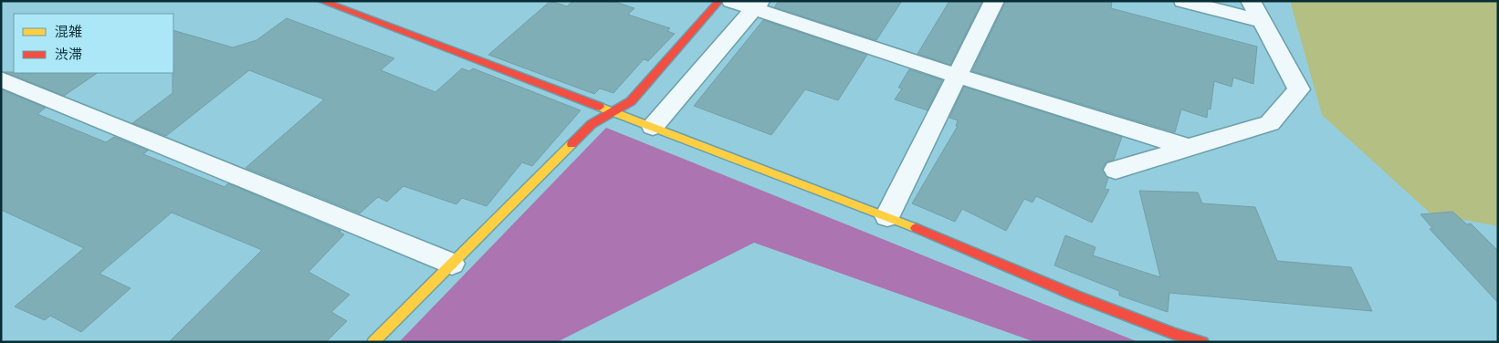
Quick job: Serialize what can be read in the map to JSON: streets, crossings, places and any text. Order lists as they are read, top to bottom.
{
  "legend": ["混雑", "渋滞"]
}
